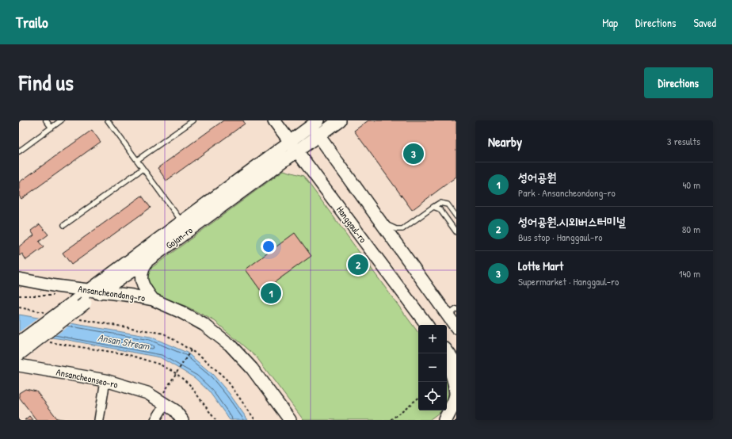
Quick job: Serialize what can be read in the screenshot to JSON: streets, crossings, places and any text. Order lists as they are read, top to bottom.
{
  "streets": {
    "street": [
      "Hanggaul-ro",
      "Gojan-ro",
      "Ansancheondong-ro",
      "Ansancheonseo-ro"
    ]
  },
  "crossings": [
    ["Hanggaul-ro", "Gojan-ro"],
    ["Gojan-ro", "Ansancheondong-ro"]
  ],
  "water": ["Ansan Stream"],
  "page": {
    "header": "Trailo",
    "nav": ["Map", "Directions", "Saved"],
    "title": "Find us",
    "buttons": "Directions",
    "heading": ["Nearby", "3 results"],
    "pins": ["3", "2", "1"],
    "list": [
      {
        "mark": "1",
        "name": "성어공원",
        "note": "Park · Ansancheondong-ro",
        "value": "40 m"
      },
      {
        "mark": "2",
        "name": "성어공원.시외버스터미널",
        "note": "Bus stop · Hanggaul-ro",
        "value": "80 m"
      },
      {
        "mark": "3",
        "name": "Lotte Mart",
        "note": "Supermarket · Hanggaul-ro",
        "value": "140 m"
      }
    ],
    "map_buttons": ["+", "−"]
  }
}
